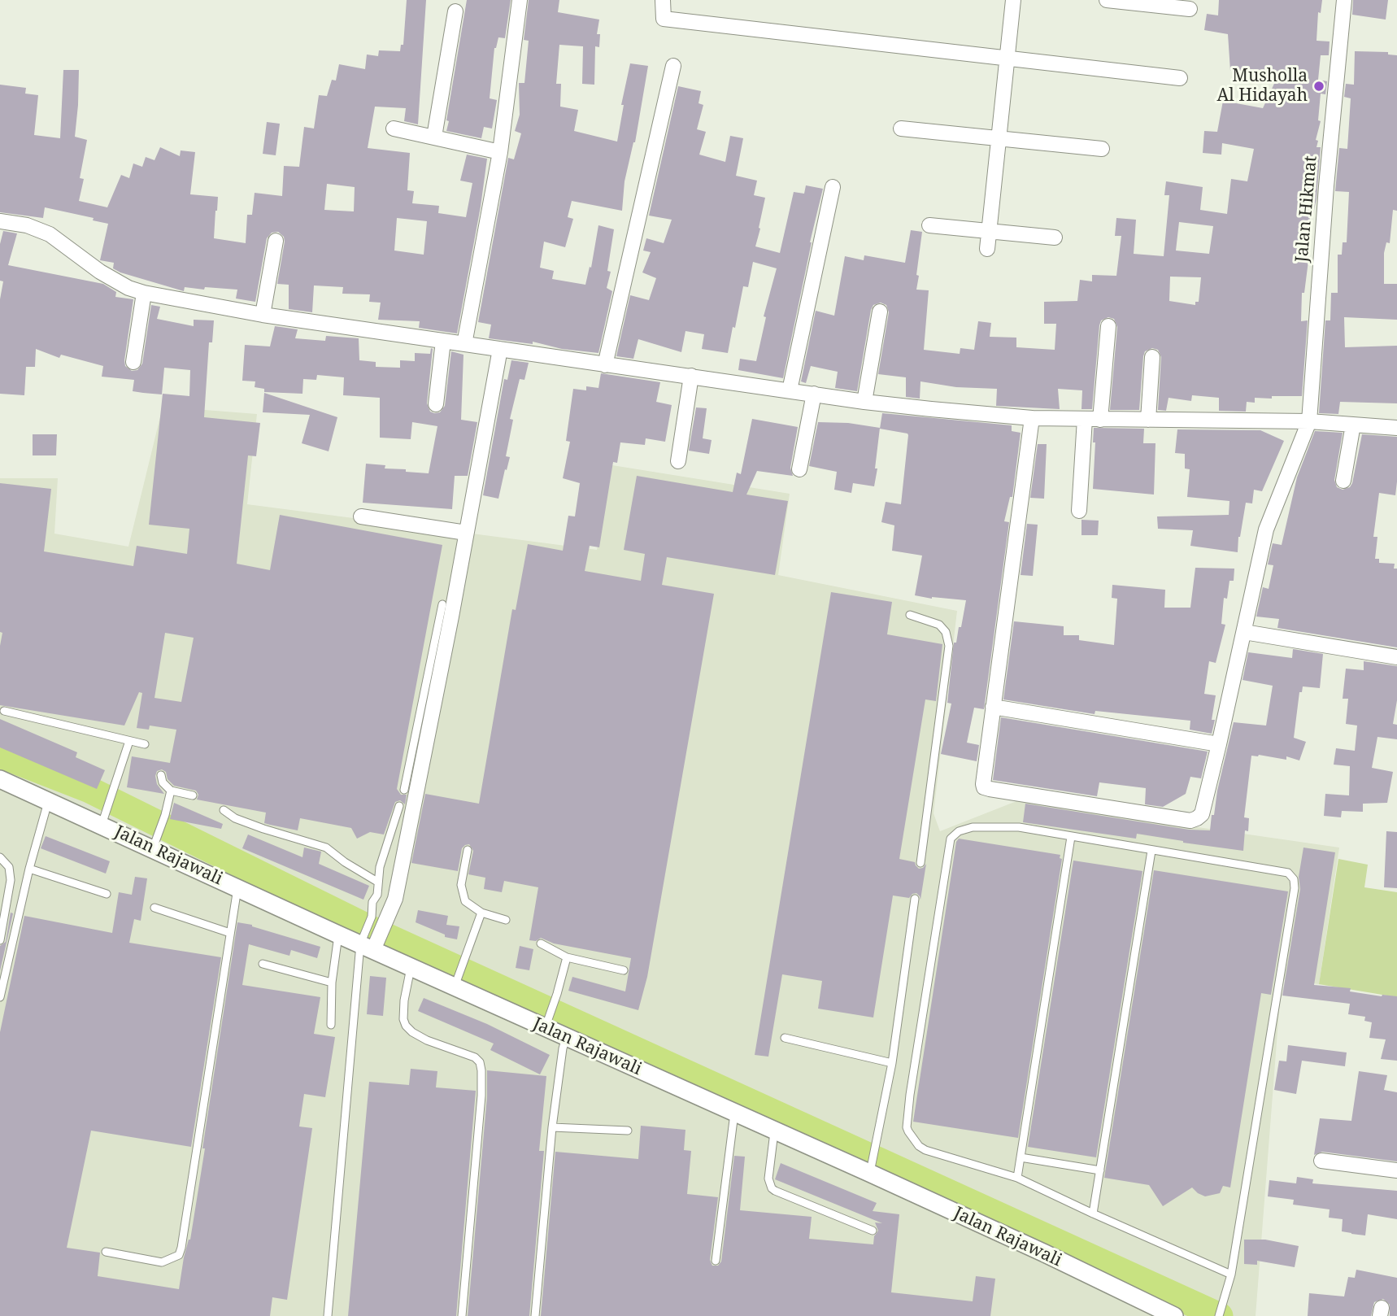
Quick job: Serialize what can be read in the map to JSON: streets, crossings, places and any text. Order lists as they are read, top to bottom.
{
  "streets": {
    "street": ["Jalan Hikmat", "Jalan Rajawali"]
  },
  "places": ["Musholla Al Hidayah"]
}
